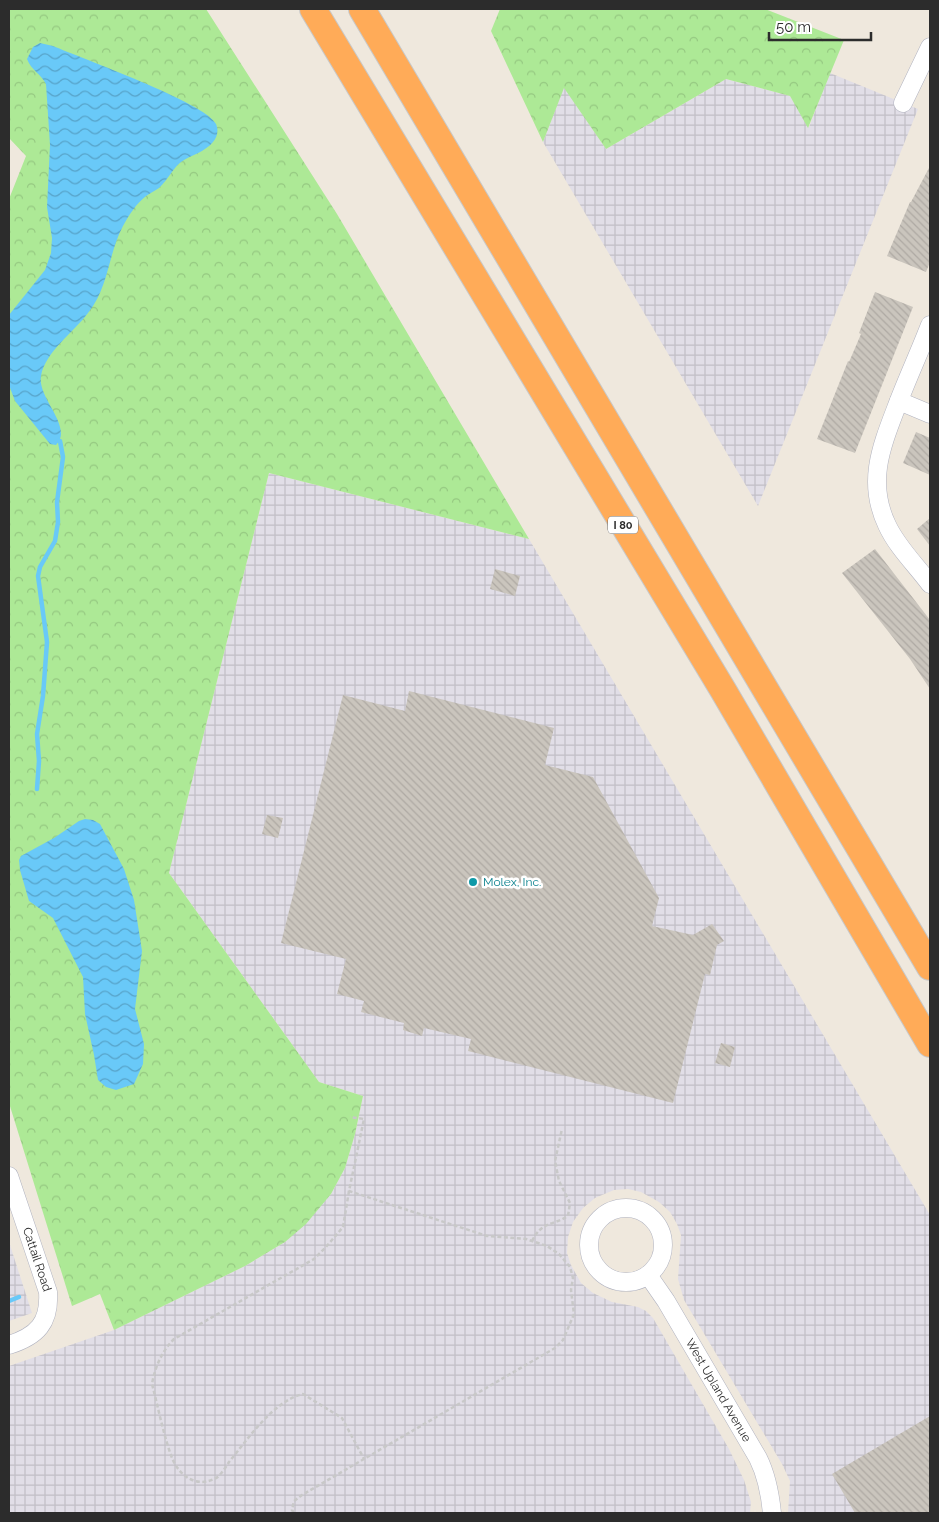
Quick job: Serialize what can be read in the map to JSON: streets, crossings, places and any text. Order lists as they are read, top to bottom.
{
  "streets": {
    "highway": ["I 80"],
    "street": ["Cattail Road", "West Upland Avenue"]
  },
  "places": ["Molex, Inc."],
  "scale_bar": "50 m"
}
